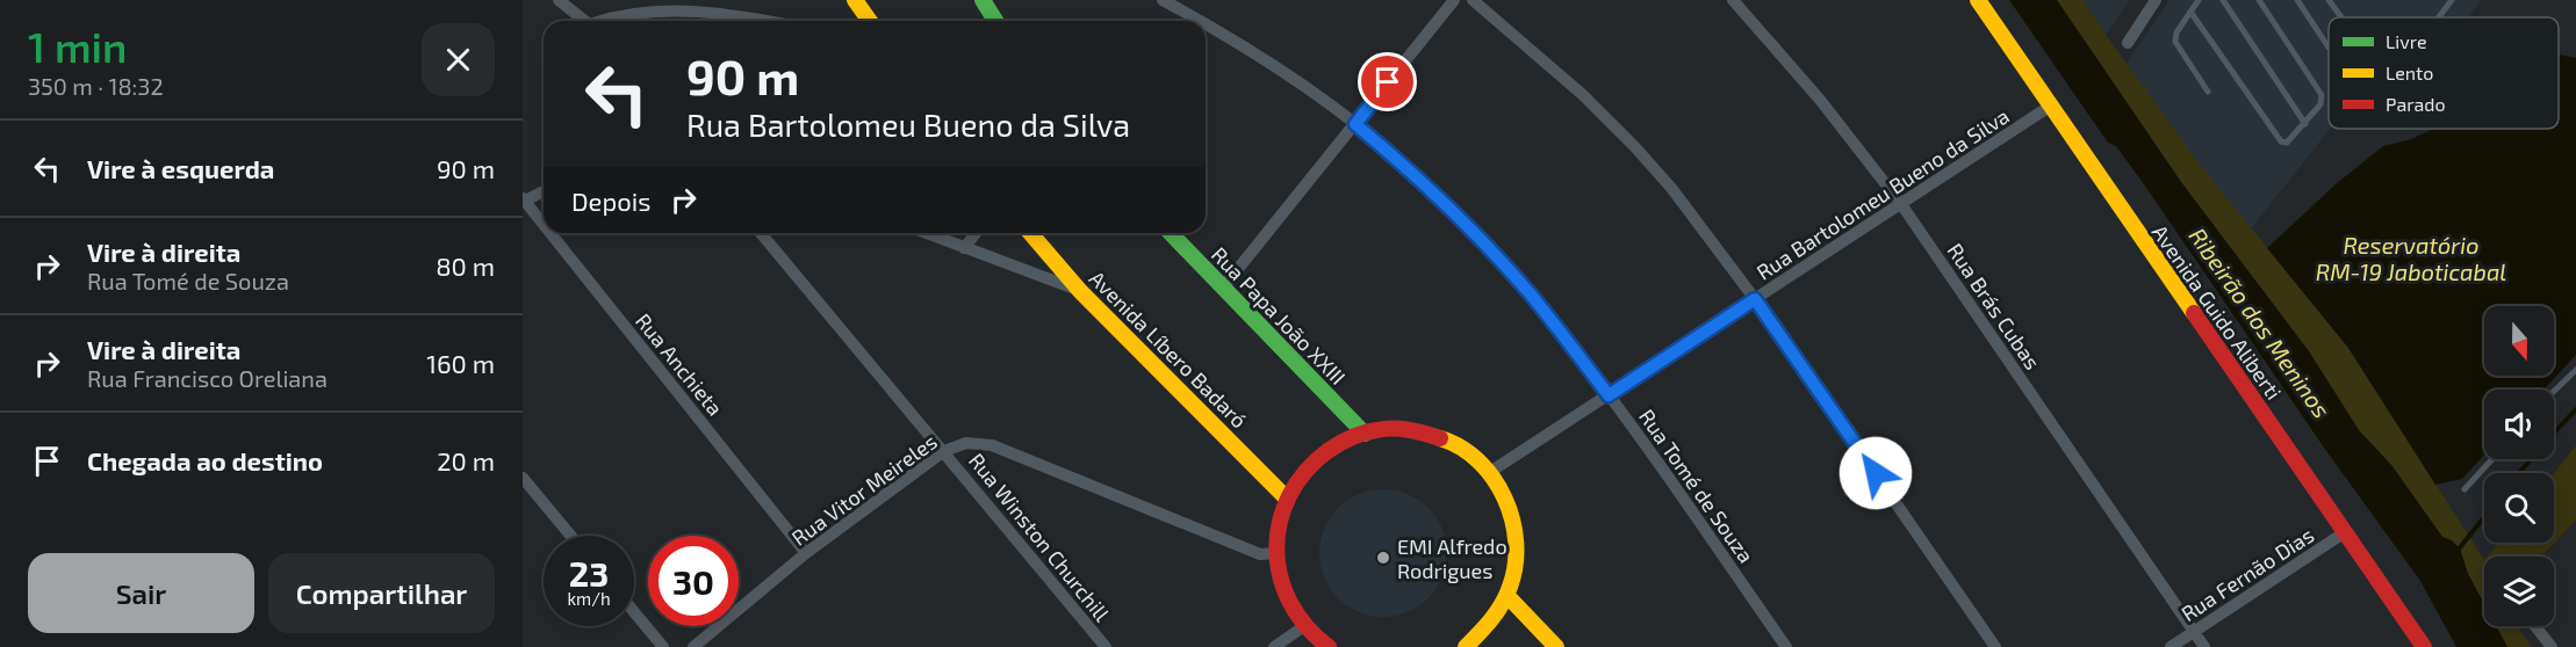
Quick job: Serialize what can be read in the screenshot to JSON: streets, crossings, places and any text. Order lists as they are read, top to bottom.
{
  "streets": {
    "street": [
      "Rua Bartolomeu Bueno da Silva",
      "Rua Brás Cubas",
      "Avenida Guido Aliberti",
      "Rua Papa João XXIII",
      "Avenida Líbero Badaró",
      "Rua Anchieta",
      "Rua Tomé de Souza",
      "Rua Vitor Meireles",
      "Rua Winston Churchill",
      "Rua Fernão Dias"
    ]
  },
  "crossings": [
    ["Rua Bartolomeu Bueno da Silva", "Rua Brás Cubas"],
    ["Rua Bartolomeu Bueno da Silva", "Avenida Guido Aliberti"],
    ["Rua Bartolomeu Bueno da Silva", "Rua Tomé de Souza"],
    ["Rua Brás Cubas", "Rua Fernão Dias"],
    ["Avenida Guido Aliberti", "Rua Fernão Dias"],
    ["Rua Anchieta", "Rua Vitor Meireles"],
    ["Rua Vitor Meireles", "Rua Winston Churchill"]
  ],
  "water": ["Reservatório RM-19 Jaboticabal", "Ribeirão dos Meninos"],
  "places": ["EMI Alfredo Rodrigues"],
  "legend": ["Livre", "Lento", "Parado"],
  "north": "bottom",
  "page": {
    "heading": ["1 min", "350 m · 18:32"],
    "turn": ["90 m", "Rua Bartolomeu Bueno da Silva"],
    "list": [
      {
        "name": "Vire à esquerda",
        "value": "90 m"
      },
      {
        "name": "Vire à direita",
        "note": "Rua Tomé de Souza",
        "value": "80 m"
      },
      {
        "name": "Vire à direita",
        "note": "Rua Francisco Oreliana",
        "value": "160 m"
      },
      {
        "name": "Chegada ao destino",
        "value": "20 m"
      }
    ],
    "then": "Depois",
    "speed": "23 km/h",
    "limit": "30",
    "buttons": ["Sair", "Compartilhar"]
  }
}
